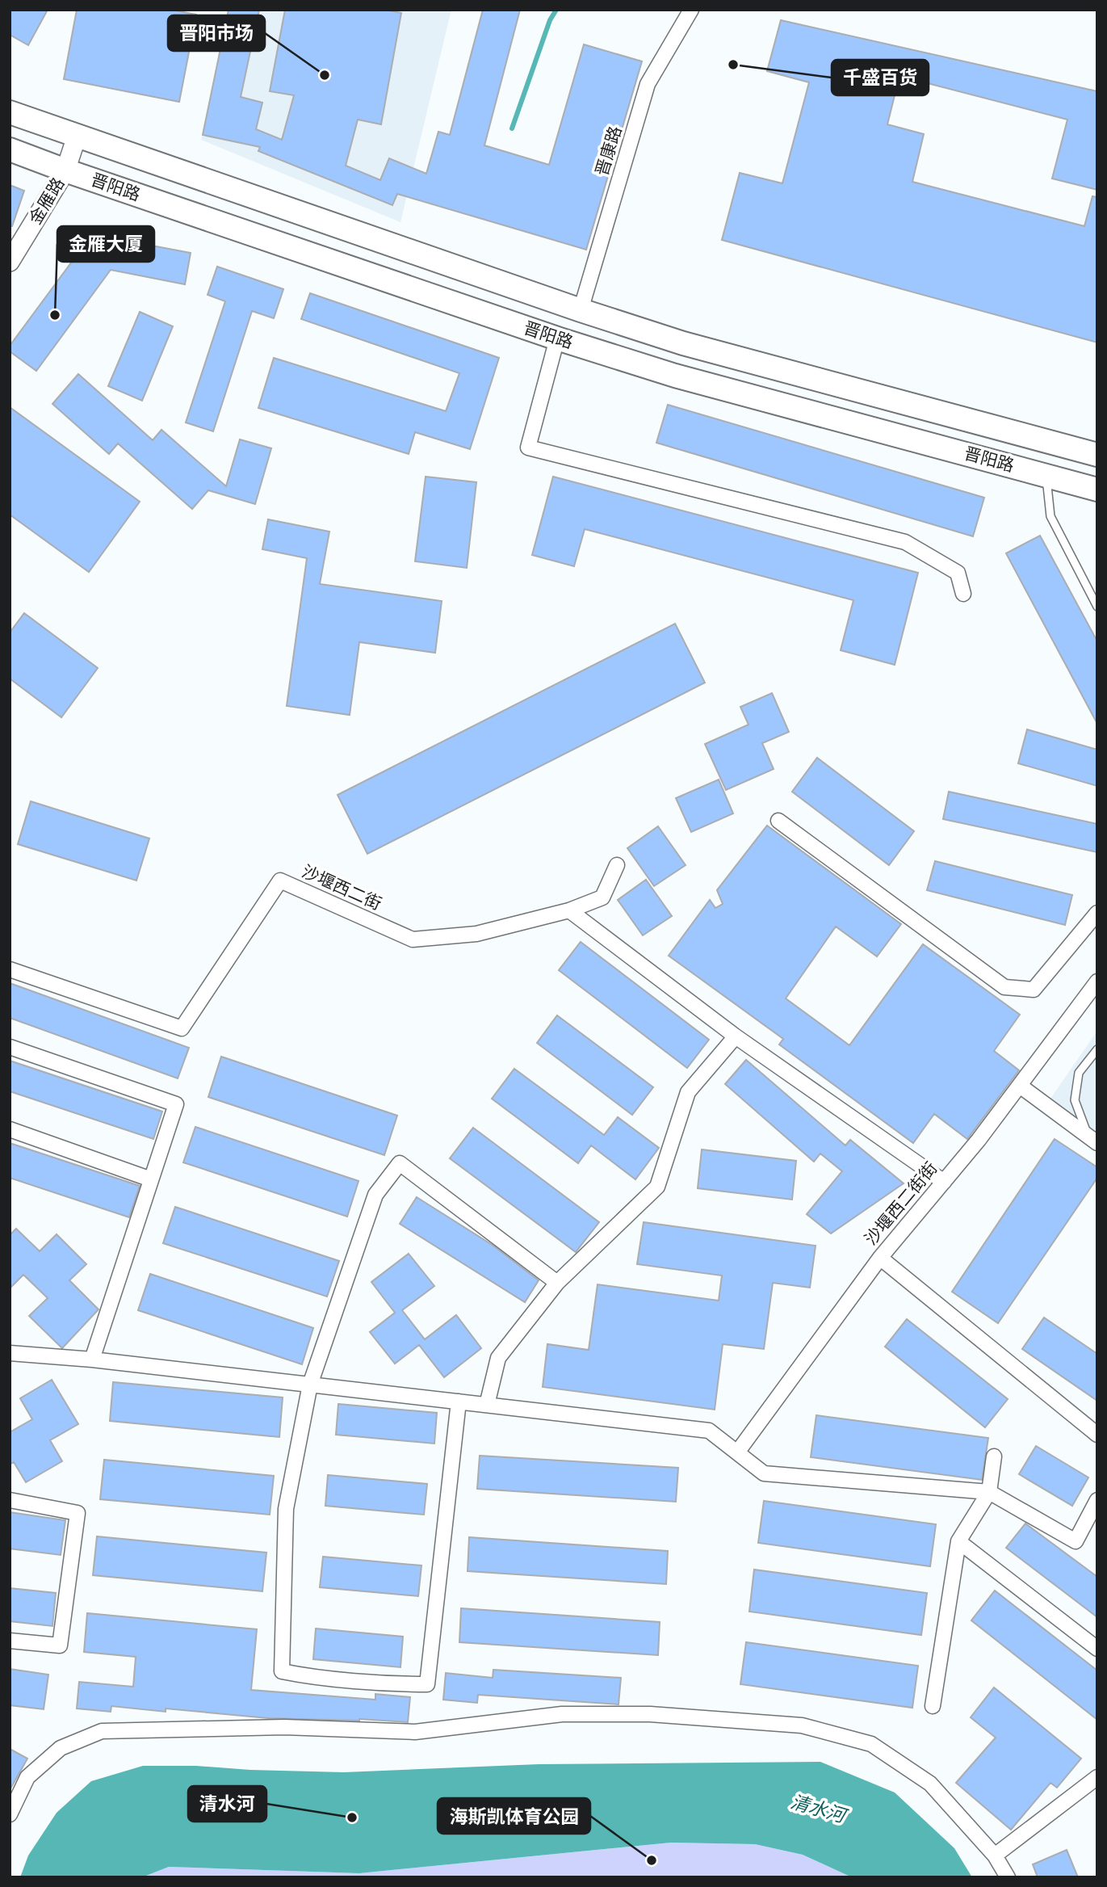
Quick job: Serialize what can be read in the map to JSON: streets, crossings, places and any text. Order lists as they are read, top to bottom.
{
  "streets": {
    "main road": ["晋阳路"],
    "street": [
      "晋康路",
      "金雁路",
      "沙堰西二街",
      "沙堰西二街街"
    ]
  },
  "crossings": [
    ["晋康路", "晋阳路"],
    ["晋阳路", "金雁路"]
  ],
  "water": ["清水河"],
  "places": [
    "千盛百货",
    "晋阳市场",
    "金雁大厦",
    "清水河",
    "海斯凯体育公园"
  ]
}
